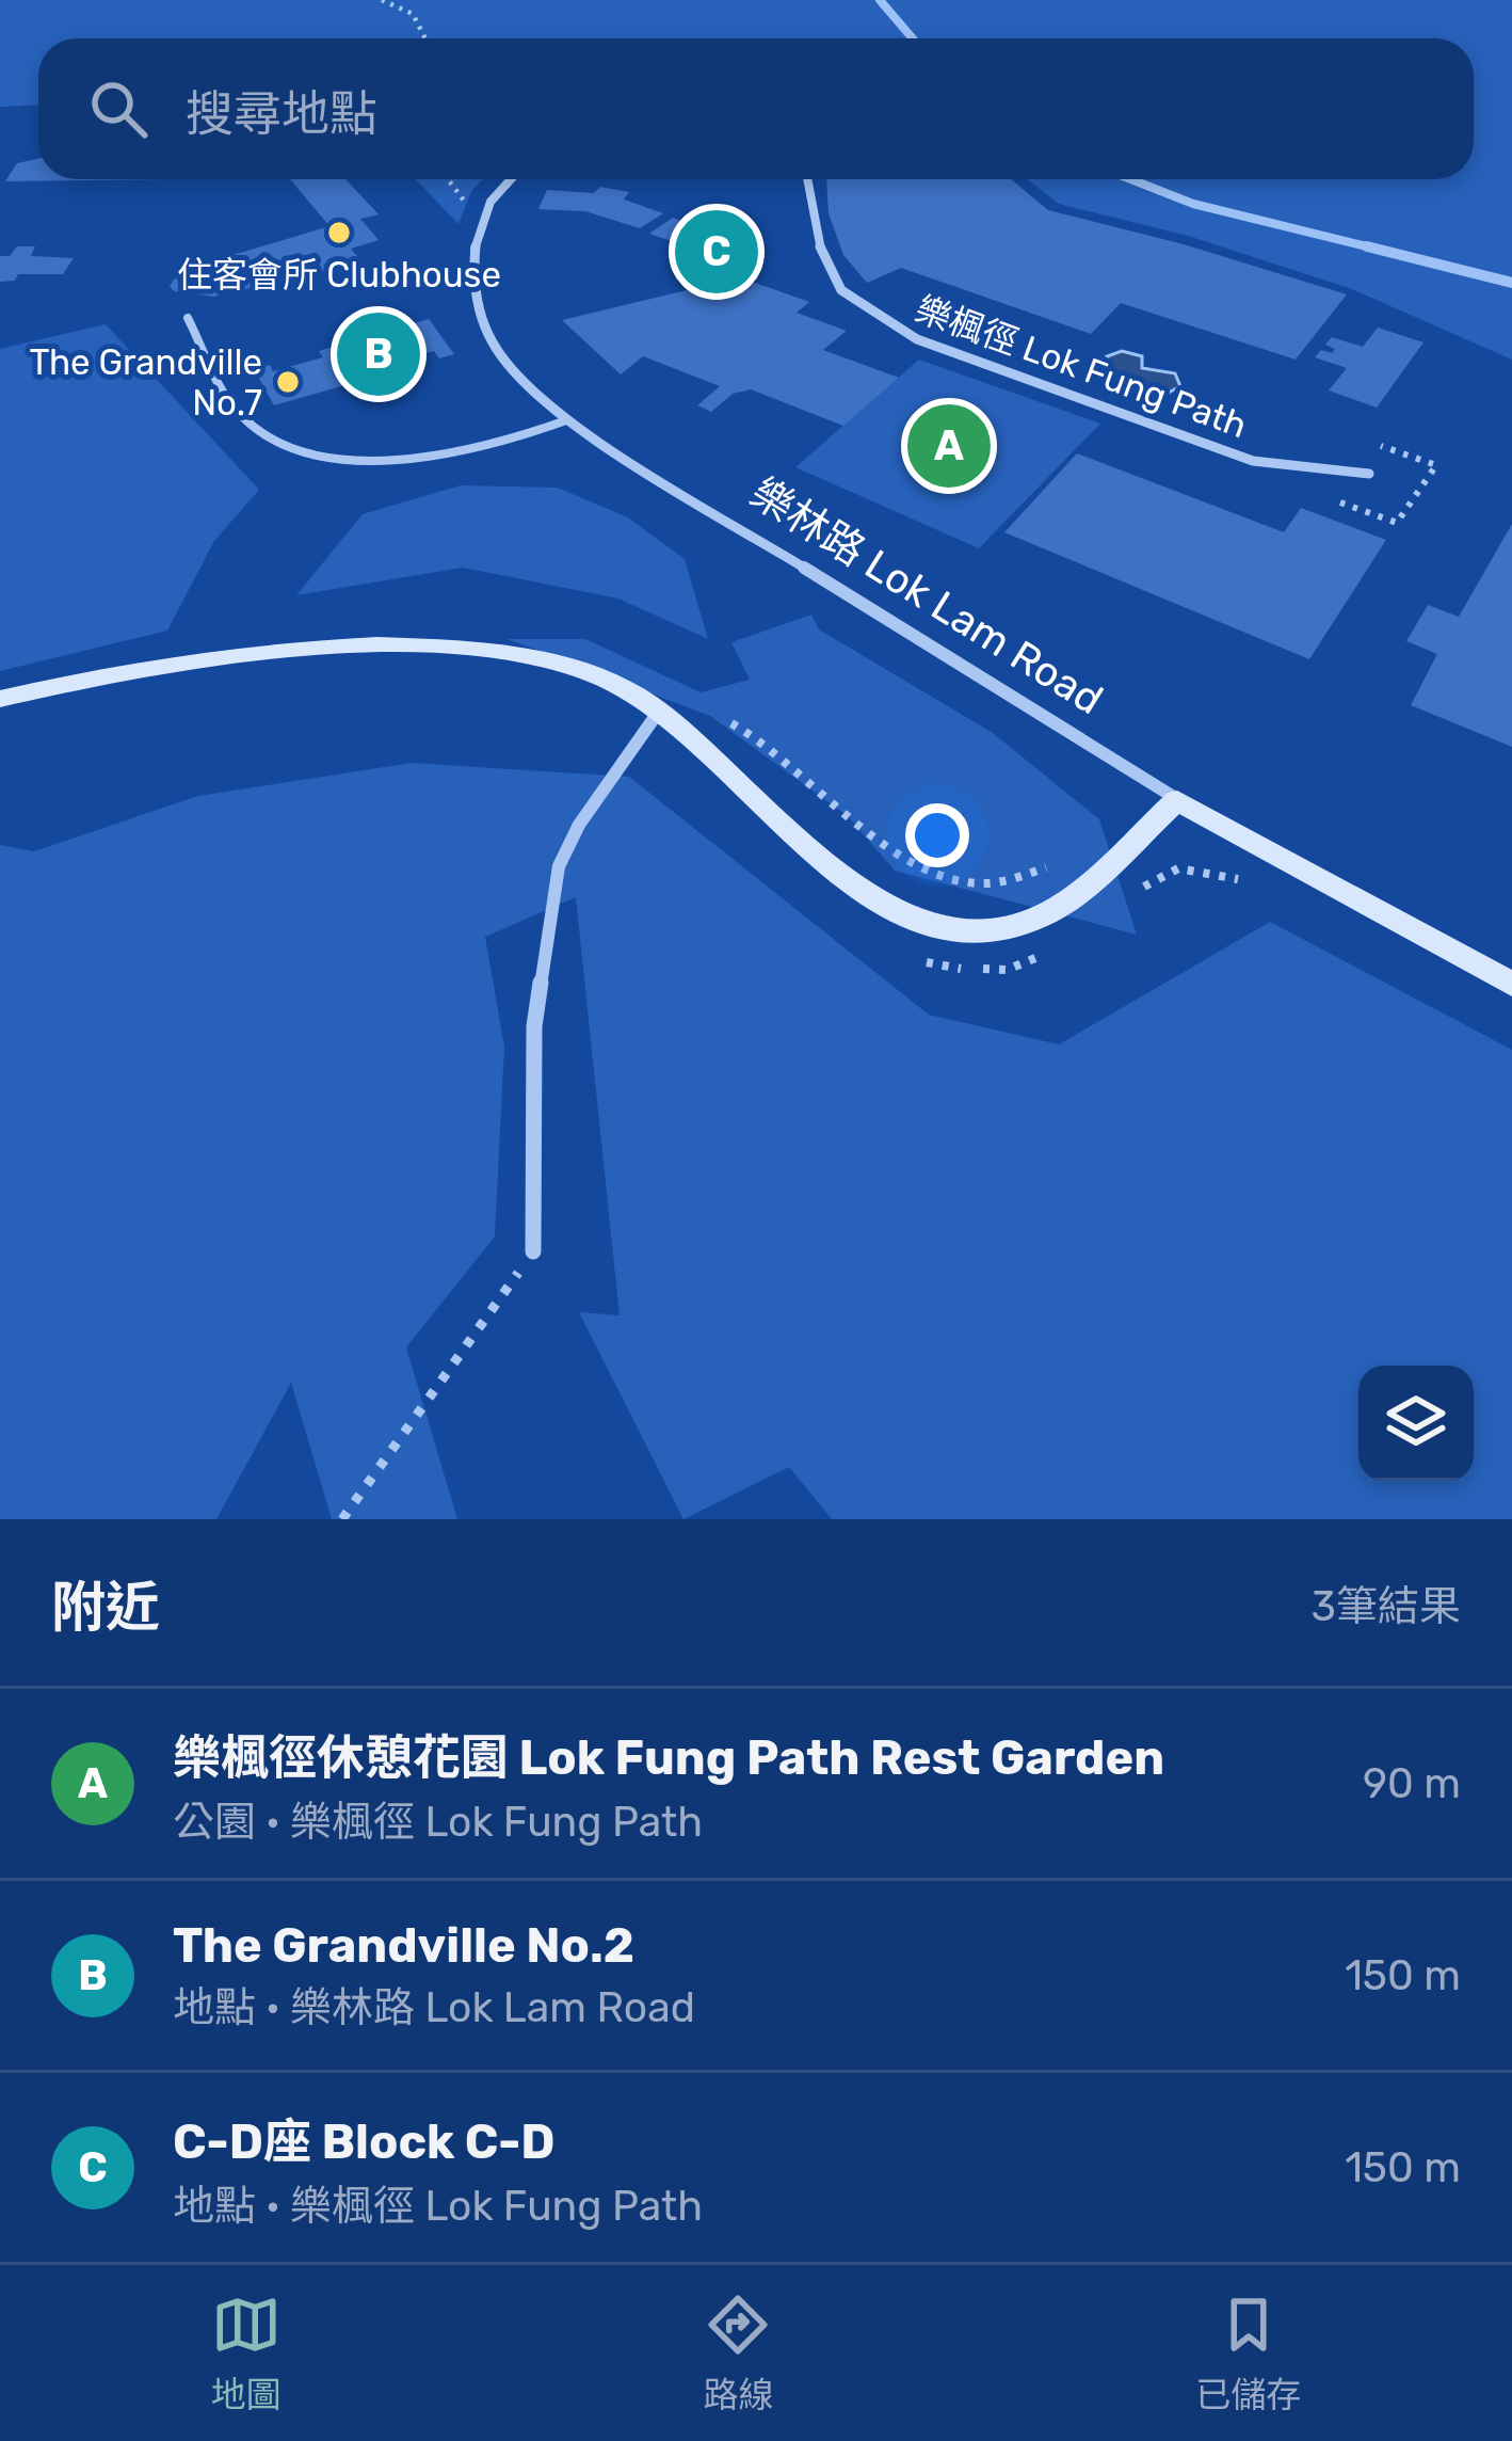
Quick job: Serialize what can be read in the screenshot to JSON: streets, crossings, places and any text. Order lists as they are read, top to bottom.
{
  "streets": {
    "street": ["樂楓徑 Lok Fung Path", "樂林路 Lok Lam Road"]
  },
  "places": ["住客會所 Clubhouse", "The Grandville No.7"],
  "page": {
    "search": "搜尋地點",
    "pins": ["C", "B", "A"],
    "heading": ["附近", "3筆結果"],
    "list": [
      {
        "mark": "A",
        "name": "樂楓徑休憩花園 Lok Fung Path Rest Garden",
        "note": "公園 · 樂楓徑 Lok Fung Path",
        "value": "90 m"
      },
      {
        "mark": "B",
        "name": "The Grandville No.2",
        "note": "地點 · 樂林路 Lok Lam Road",
        "value": "150 m"
      },
      {
        "mark": "C",
        "name": "C-D座 Block C-D",
        "note": "地點 · 樂楓徑 Lok Fung Path",
        "value": "150 m"
      }
    ],
    "nav": ["地圖", "路線", "已儲存"]
  }
}
